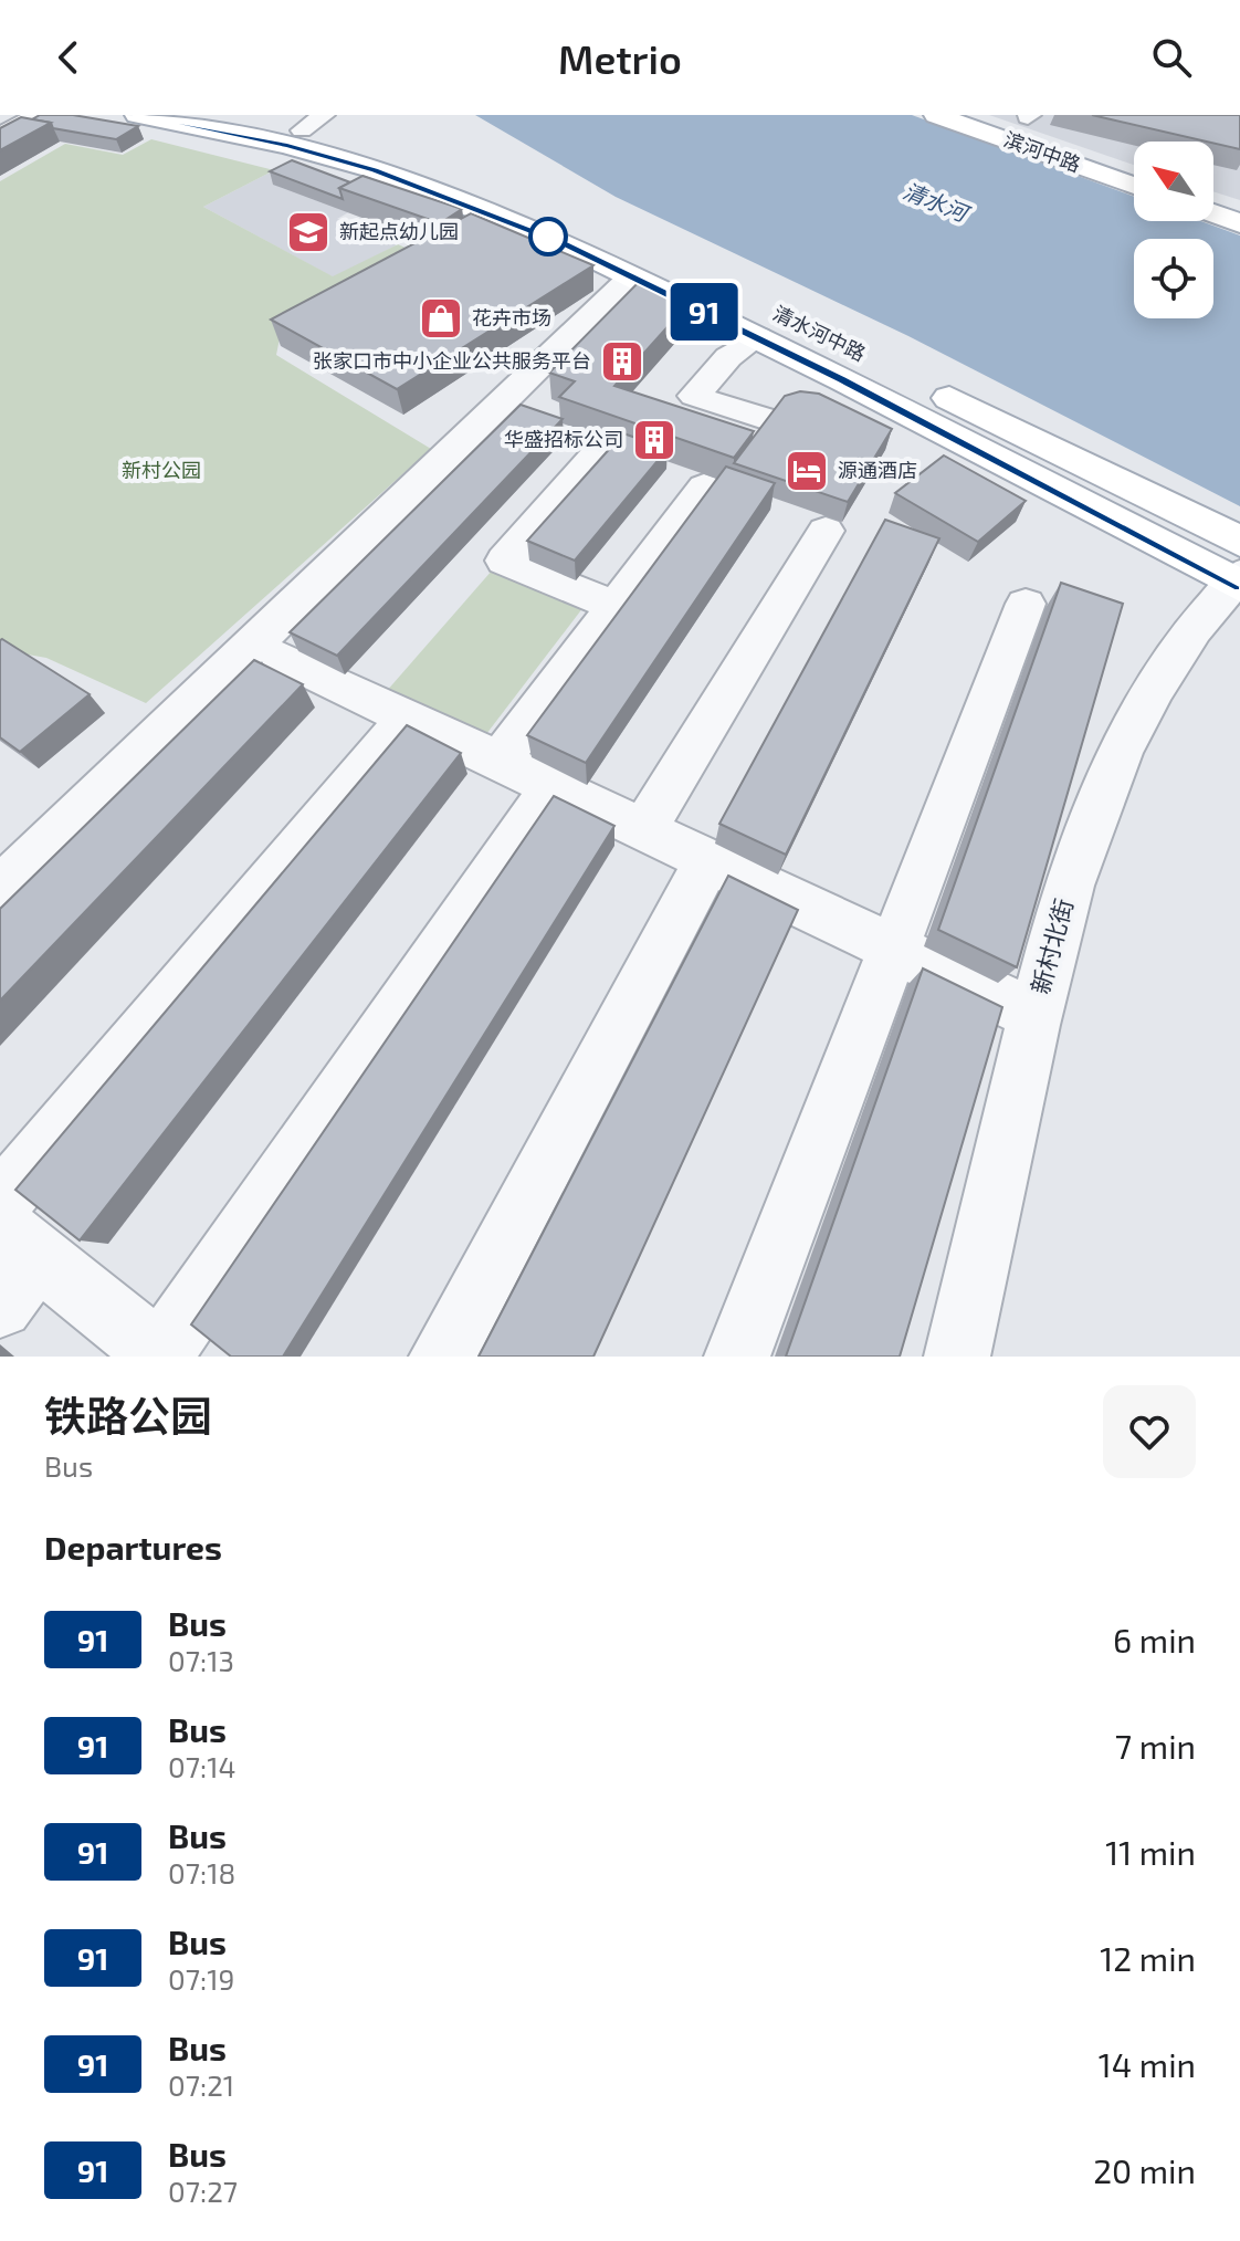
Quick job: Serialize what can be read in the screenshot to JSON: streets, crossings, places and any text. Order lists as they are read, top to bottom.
{
  "streets": {
    "main road": ["滨河中路", "清水河中路"],
    "street": ["新村北街"]
  },
  "crossings": [
    ["清水河中路", "新村北街"]
  ],
  "water": ["清水河"],
  "parks": ["新村公园"],
  "places": {
    "school or university": ["新起点幼儿园"],
    "shop": ["花卉市场"],
    "building": ["张家口市中小企业公共服务平台", "华盛招标公司"],
    "hotel": ["源通酒店"]
  },
  "lines": ["bus line 91"],
  "north": "top left",
  "page": {
    "header": "Metrio",
    "on_map": "91",
    "heading": [
      ["铁路公园", "Bus"],
      "Departures"
    ],
    "list": [
      {
        "mark": "91",
        "name": "Bus",
        "note": "07:13",
        "value": "6 min"
      },
      {
        "mark": "91",
        "name": "Bus",
        "note": "07:14",
        "value": "7 min"
      },
      {
        "mark": "91",
        "name": "Bus",
        "note": "07:18",
        "value": "11 min"
      },
      {
        "mark": "91",
        "name": "Bus",
        "note": "07:19",
        "value": "12 min"
      },
      {
        "mark": "91",
        "name": "Bus",
        "note": "07:21",
        "value": "14 min"
      },
      {
        "mark": "91",
        "name": "Bus",
        "note": "07:27",
        "value": "20 min"
      }
    ]
  }
}
